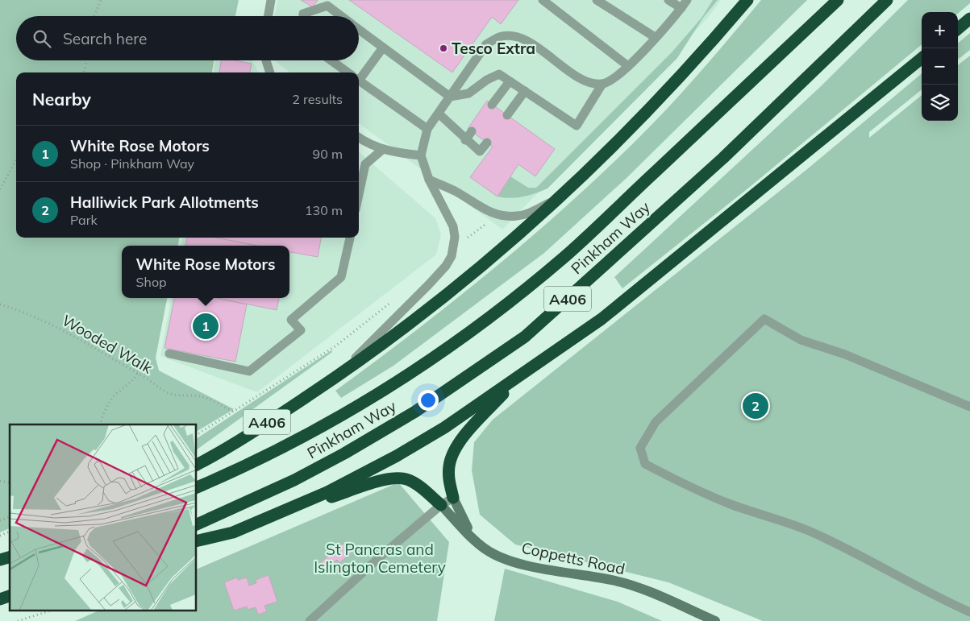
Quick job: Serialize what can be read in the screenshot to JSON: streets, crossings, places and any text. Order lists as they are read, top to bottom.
{
  "streets": {
    "highway": ["Pinkham Way", "A406"],
    "street": ["Coppetts Road"],
    "path": ["Wooded Walk"]
  },
  "parks": ["St Pancras and Islington Cemetery"],
  "places": ["Tesco Extra"],
  "page": {
    "map_buttons": ["+", "−"],
    "search": "Search here",
    "heading": ["Nearby", "2 results"],
    "list": [
      {
        "mark": "1",
        "name": "White Rose Motors",
        "note": "Shop · Pinkham Way",
        "value": "90 m"
      },
      {
        "mark": "2",
        "name": "Halliwick Park Allotments",
        "note": "Park",
        "value": "130 m"
      }
    ],
    "popup": ["White Rose Motors", "Shop"],
    "pins": ["1", "2"]
  }
}
